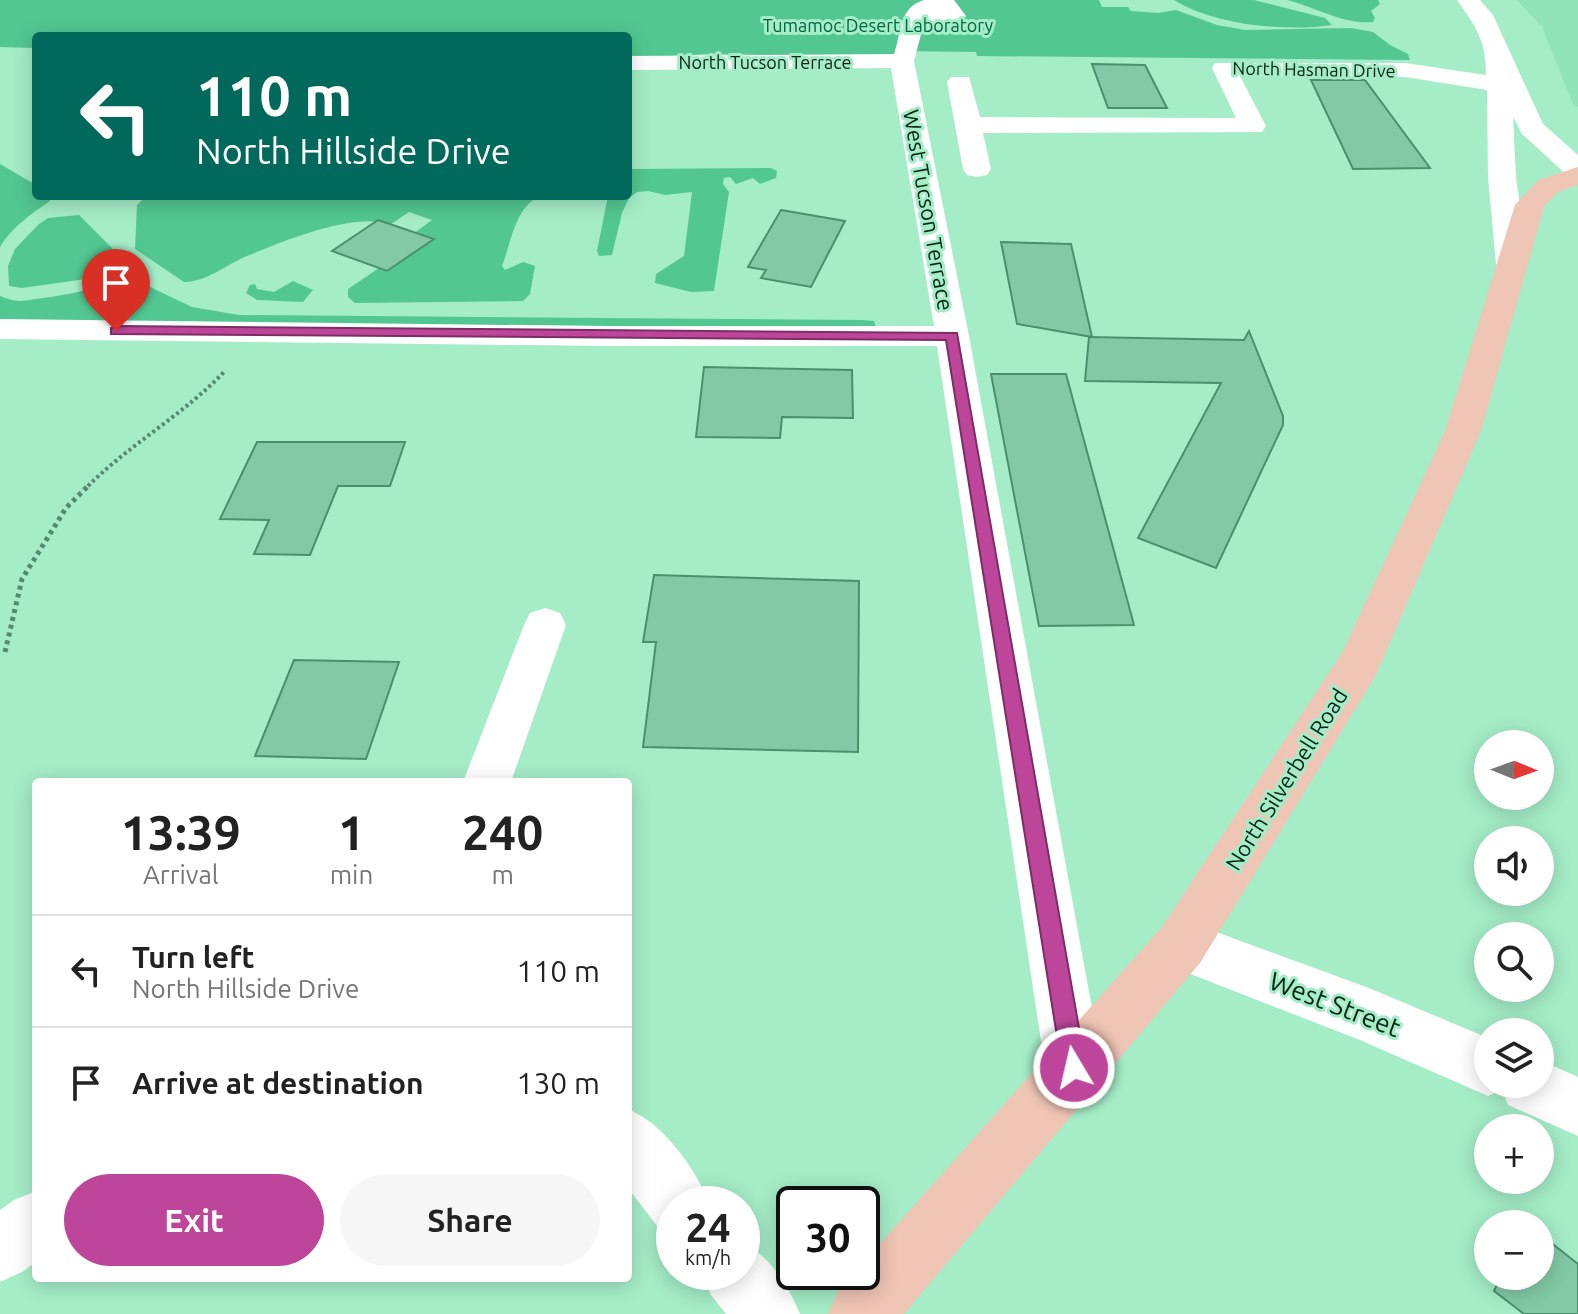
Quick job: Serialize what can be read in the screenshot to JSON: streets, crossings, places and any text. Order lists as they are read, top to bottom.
{
  "streets": {
    "main road": ["North Silverbell Road"],
    "street": [
      "North Tucson Terrace",
      "North Hasman Drive",
      "West Tucson Terrace",
      "West Street"
    ]
  },
  "crossings": [
    ["North Tucson Terrace", "West Tucson Terrace"],
    ["West Tucson Terrace", "North Silverbell Road"],
    ["North Silverbell Road", "West Street"]
  ],
  "parks": ["Tumamoc Desert Laboratory"],
  "north": "right",
  "page": {
    "turn": ["110 m", "North Hillside Drive"],
    "map_buttons": ["+", "−"],
    "eta": [
      "13:39",
      "Arrival",
      "1",
      "min",
      "240",
      "m"
    ],
    "list": [
      {
        "name": "Turn left",
        "note": "North Hillside Drive",
        "value": "110 m"
      },
      {
        "name": "Arrive at destination",
        "value": "130 m"
      }
    ],
    "buttons": ["Exit", "Share"],
    "speed": "24 km/h",
    "limit": "30"
  }
}
